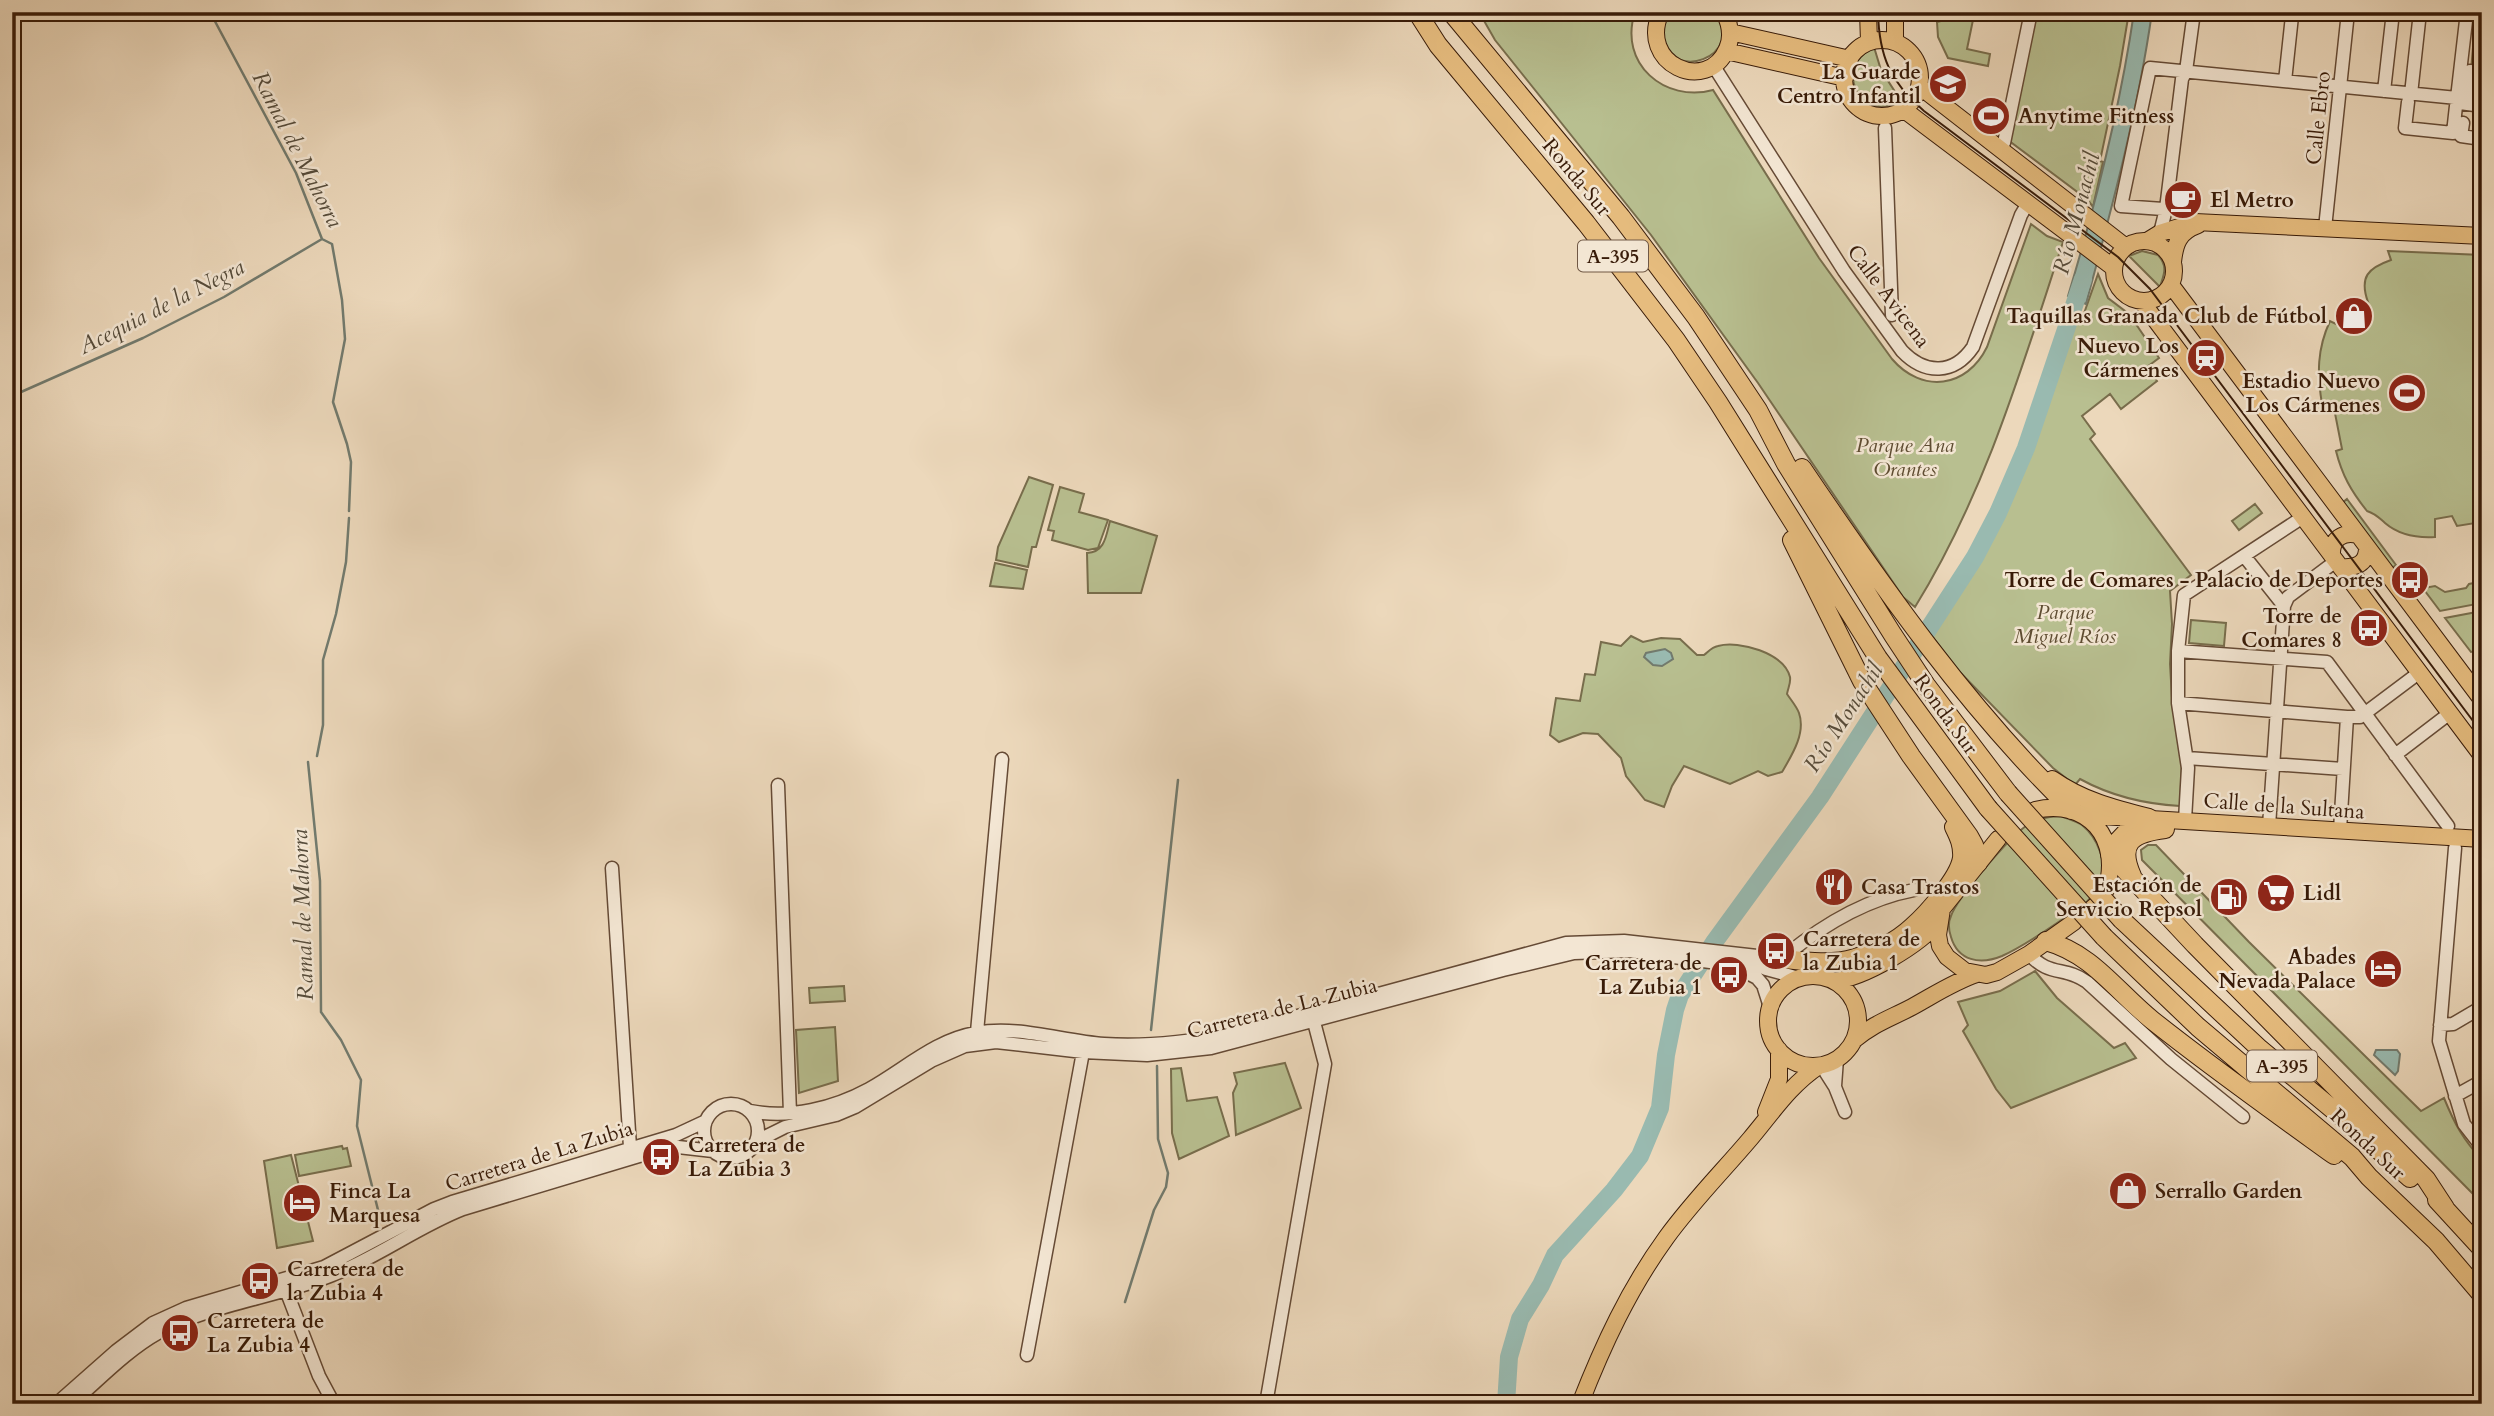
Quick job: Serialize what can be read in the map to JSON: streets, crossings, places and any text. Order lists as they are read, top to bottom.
{
  "streets": {
    "highway": ["Ronda Sur", "A-395"],
    "main road": ["Calle de la Sultana"],
    "street": ["Calle Ebro", "Calle Avicena", "Carretera de La Zubia"]
  },
  "water": ["Ramal de Mahorra", "Río Monachil", "Acequia de la Negra"],
  "parks": ["Parque Ana Orantes", "Parque Miguel Ríos"],
  "places": {
    "school or university": ["La Guarde Centro Infantil"],
    "sports": ["Anytime Fitness", "Estadio Nuevo Los Cármenes"],
    "cafe": ["El Metro"],
    "shop": ["Taquillas Granada Club de Fútbol", "Serrallo Garden"],
    "station": ["Nuevo Los Cármenes"],
    "bus stop": [
      "Torre de Comares - Palacio de Deportes",
      "Torre de Comares 8",
      "Carretera de la Zubia 1",
      "Carretera de La Zubia 1",
      "Carretera de La Zubia 3",
      "Carretera de la Zubia 4",
      "Carretera de La Zubia 4"
    ],
    "restaurant": ["Casa Trastos"],
    "supermarket": ["Lidl"],
    "fuel station": ["Estación de Servicio Repsol"],
    "hotel": ["Abades Nevada Palace", "Finca La Marquesa"]
  }
}
